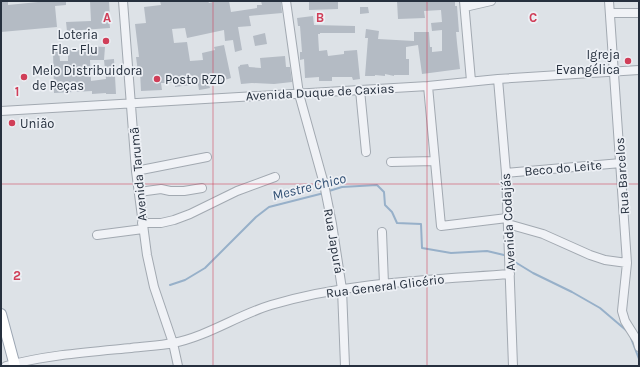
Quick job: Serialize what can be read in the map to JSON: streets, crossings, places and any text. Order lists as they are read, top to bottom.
{
  "streets": {
    "street": [
      "Avenida Duque de Caxias",
      "Beco do Leite",
      "Avenida Tarumã",
      "Rua Barcelos",
      "Avenida Codajás",
      "Rua Japurá",
      "Rua General Glicério"
    ]
  },
  "crossings": [
    ["Avenida Duque de Caxias", "Avenida Tarumã"],
    ["Avenida Duque de Caxias", "Rua Barcelos"],
    ["Avenida Duque de Caxias", "Avenida Codajás"],
    ["Avenida Duque de Caxias", "Rua Japurá"],
    ["Beco do Leite", "Rua Barcelos"],
    ["Beco do Leite", "Avenida Codajás"],
    ["Avenida Tarumã", "Rua General Glicério"],
    ["Avenida Codajás", "Rua General Glicério"],
    ["Rua Japurá", "Rua General Glicério"]
  ],
  "water": ["Mestre Chico"],
  "places": [
    "Loteria Fla - Flu",
    "Igreja Evangélica",
    "Melo Distribuidora de Peças",
    "Posto RZD",
    "União"
  ],
  "grid": {
    "columns": ["A", "B", "C"],
    "rows": ["1", "2"]
  }
}
